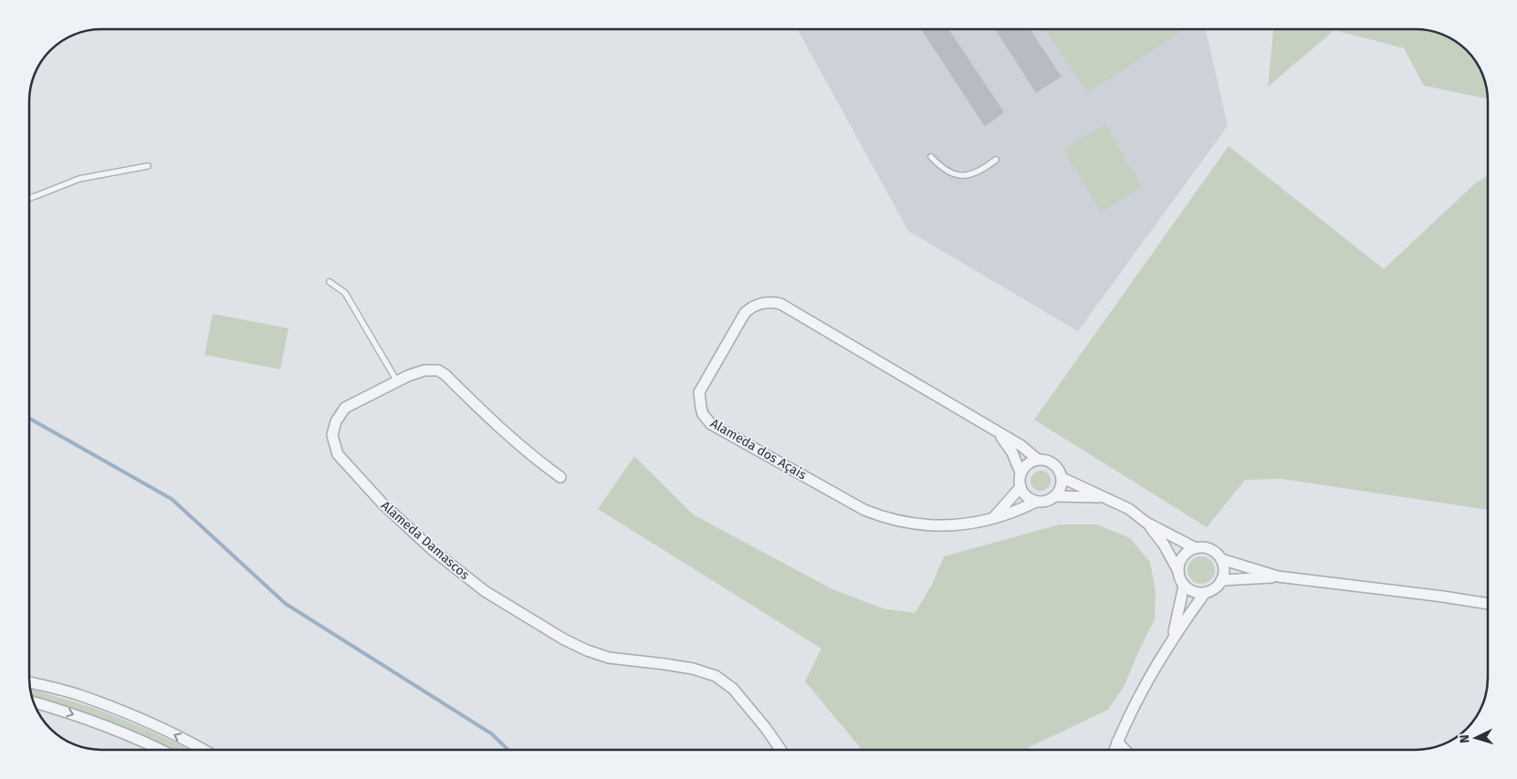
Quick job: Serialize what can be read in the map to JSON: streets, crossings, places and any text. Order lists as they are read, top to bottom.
{
  "streets": {
    "street": ["Alameda dos Açais", "Alameda Damascos"]
  },
  "north": "left"
}
